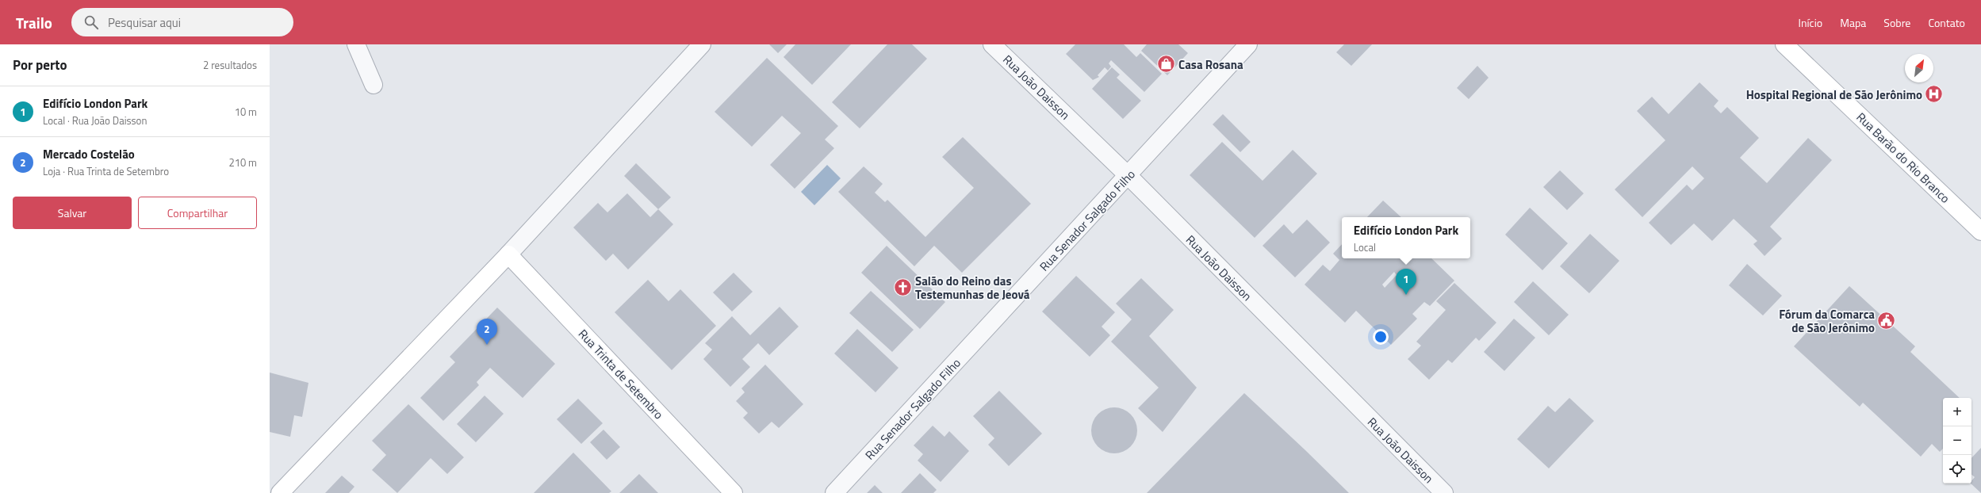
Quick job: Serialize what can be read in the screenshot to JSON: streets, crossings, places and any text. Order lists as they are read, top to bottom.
{
  "streets": {
    "main road": ["Rua Barão do Rio Branco", "Rua Trinta de Setembro"],
    "street": ["Rua João Daisson", "Rua Senador Salgado Filho"]
  },
  "crossings": [
    ["Rua João Daisson", "Rua Senador Salgado Filho"]
  ],
  "places": {
    "shop": ["Casa Rosana"],
    "hospital": ["Hospital Regional de São Jerônimo"],
    "church": ["Salão do Reino das Testemunhas de Jeová"],
    "public building": ["Fórum da Comarca de São Jerônimo"]
  },
  "north": "top right",
  "page": {
    "header": "Trailo",
    "search": "Pesquisar aqui",
    "nav": [
      "Início",
      "Mapa",
      "Sobre",
      "Contato"
    ],
    "heading": ["Por perto", "2 resultados"],
    "list": [
      {
        "mark": "1",
        "name": "Edifício London Park",
        "note": "Local · Rua João Daisson",
        "value": "10 m"
      },
      {
        "mark": "2",
        "name": "Mercado Costelão",
        "note": "Loja · Rua Trinta de Setembro",
        "value": "210 m"
      }
    ],
    "buttons": ["Salvar", "Compartilhar"],
    "popup": ["Edifício London Park", "Local"],
    "pins": ["1", "2"],
    "map_buttons": ["+", "−"]
  }
}
